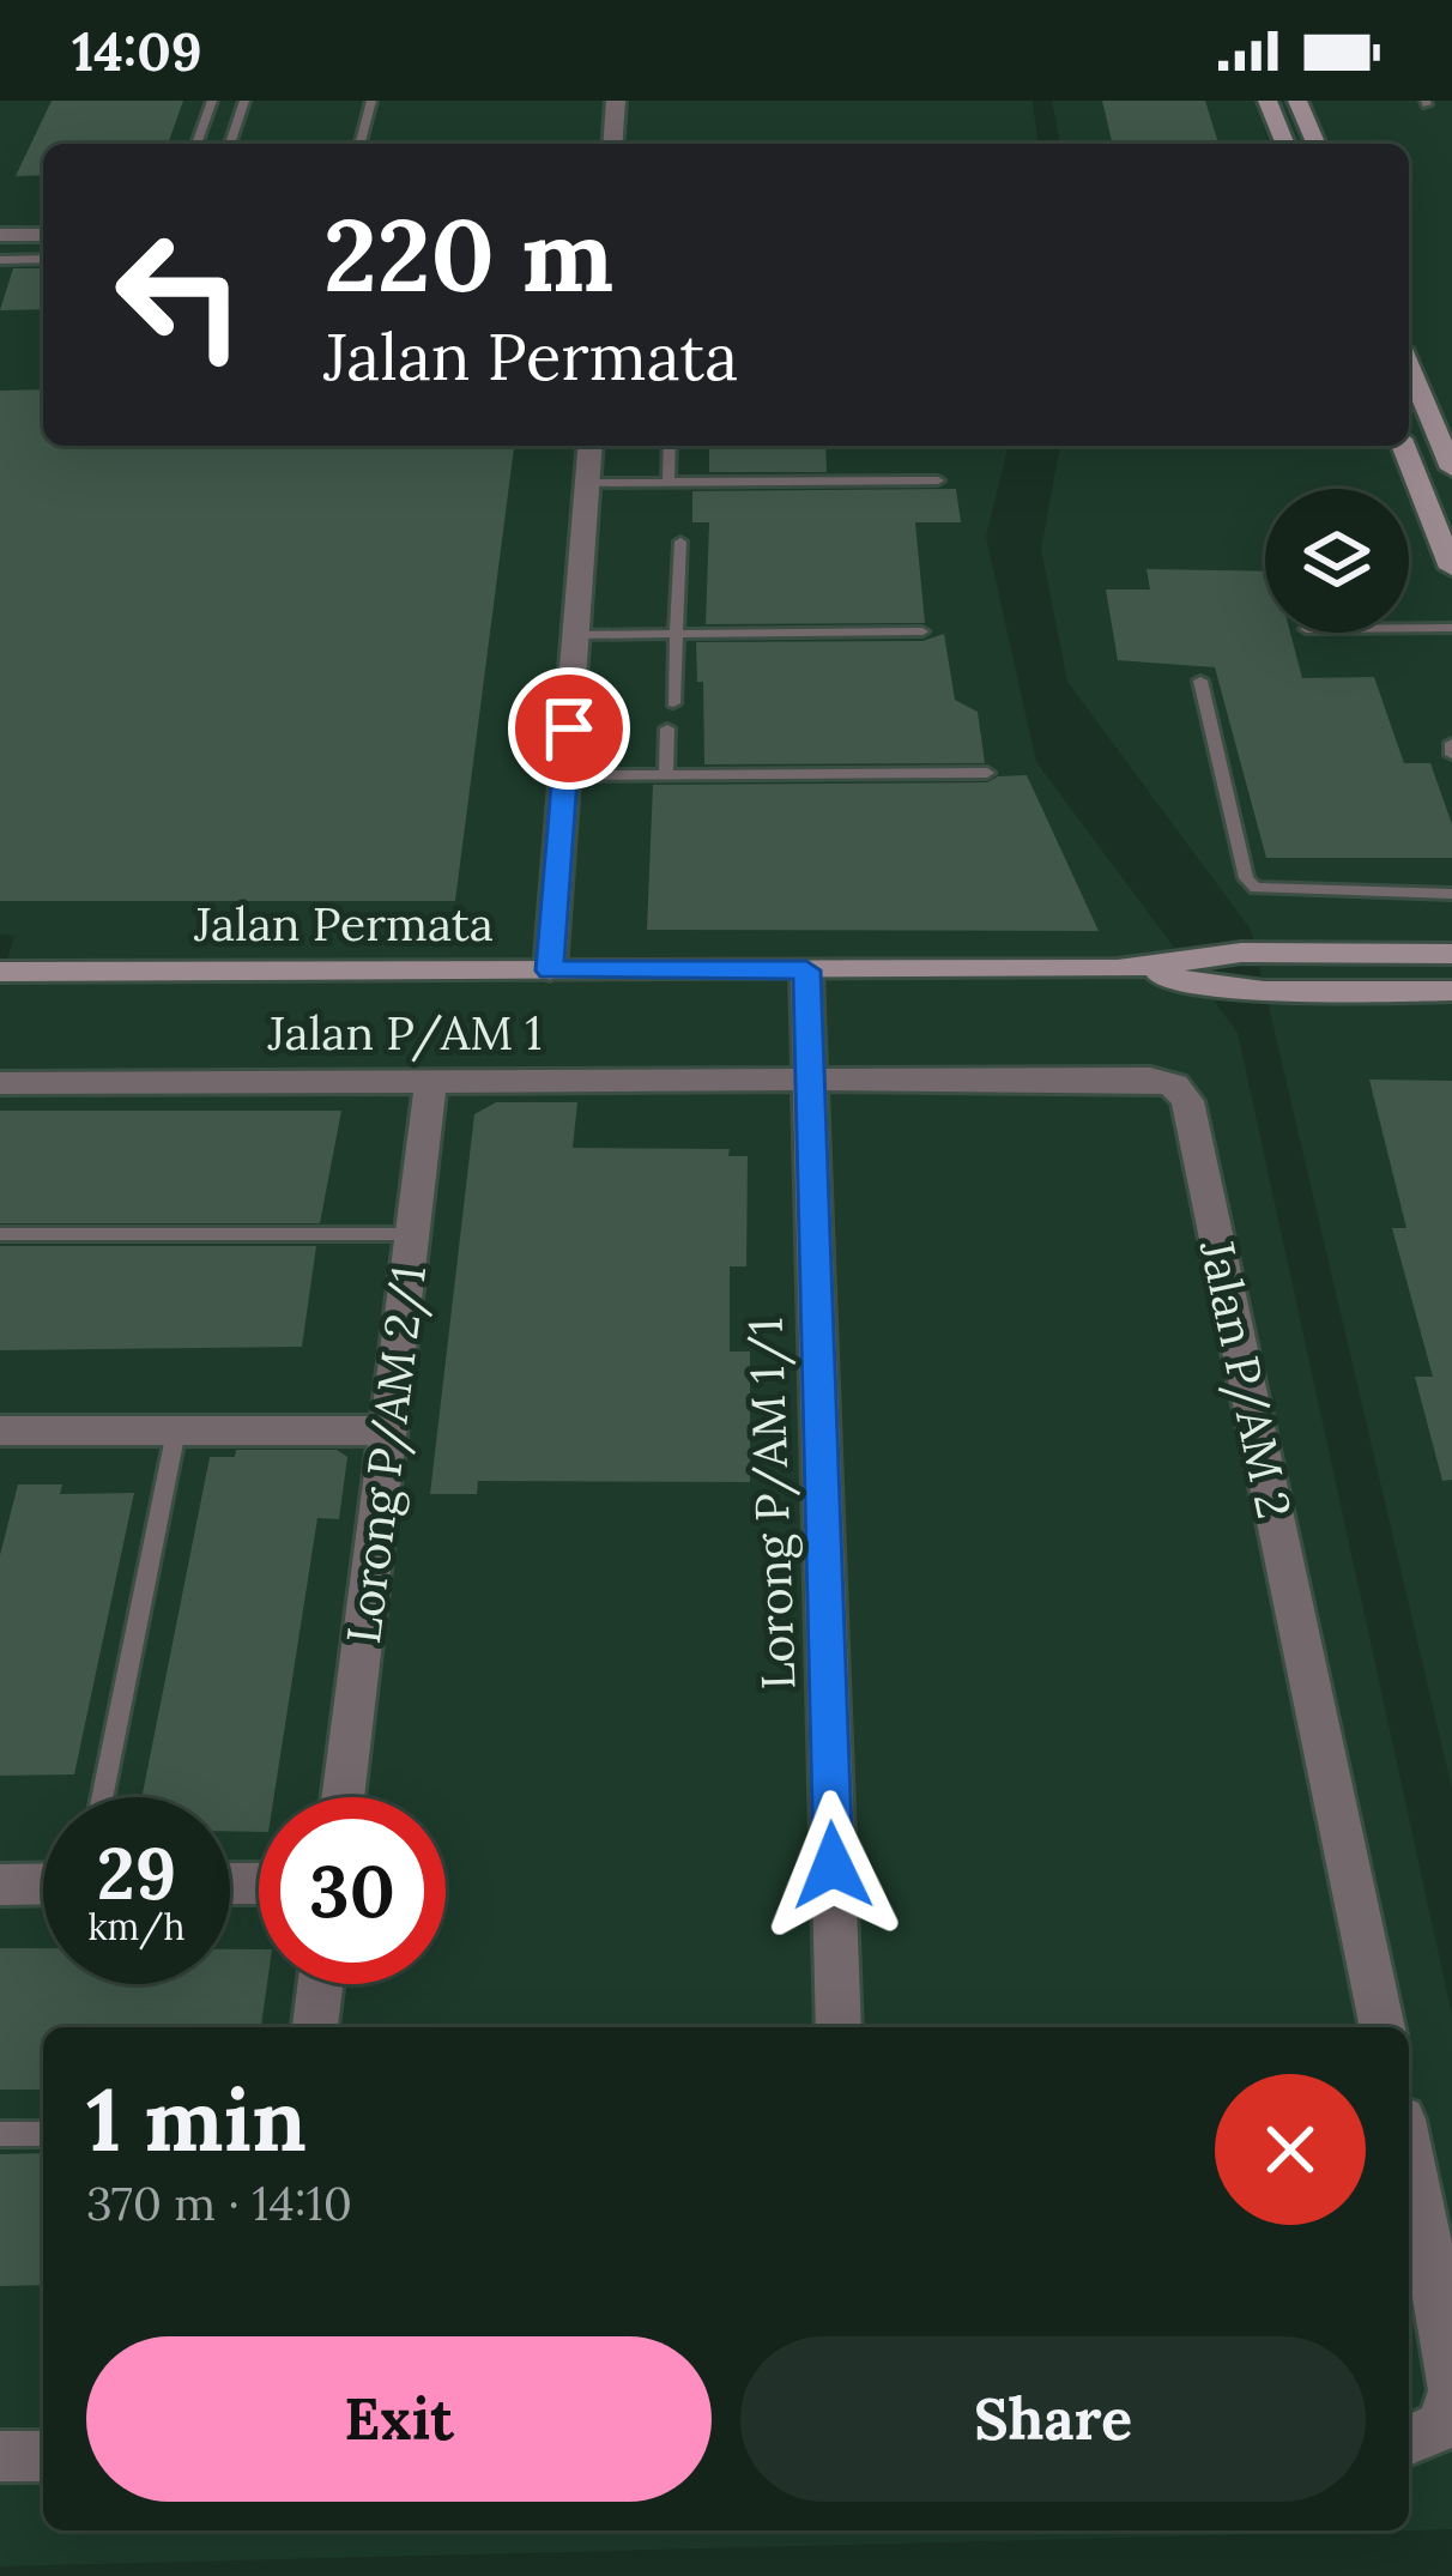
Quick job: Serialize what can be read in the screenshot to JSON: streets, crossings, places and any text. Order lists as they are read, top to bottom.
{
  "streets": {
    "street": [
      "Jalan Permata",
      "Jalan P/AM 1",
      "Jalan P/AM 2",
      "Lorong P/AM 2/1",
      "Lorong P/AM 1/1"
    ]
  },
  "crossings": [
    ["Jalan Permata", "Lorong P/AM 1/1"],
    ["Jalan P/AM 1", "Jalan P/AM 2"],
    ["Jalan P/AM 1", "Lorong P/AM 2/1"],
    ["Jalan P/AM 1", "Lorong P/AM 1/1"],
    ["Jalan P/AM 2", "Lorong P/AM 1/1"]
  ],
  "page": {
    "status": "14:09",
    "turn": ["220 m", "Jalan Permata"],
    "speed": "29 km/h",
    "limit": "30",
    "heading": ["1 min", "370 m · 14:10"],
    "buttons": ["Exit", "Share"]
  }
}
